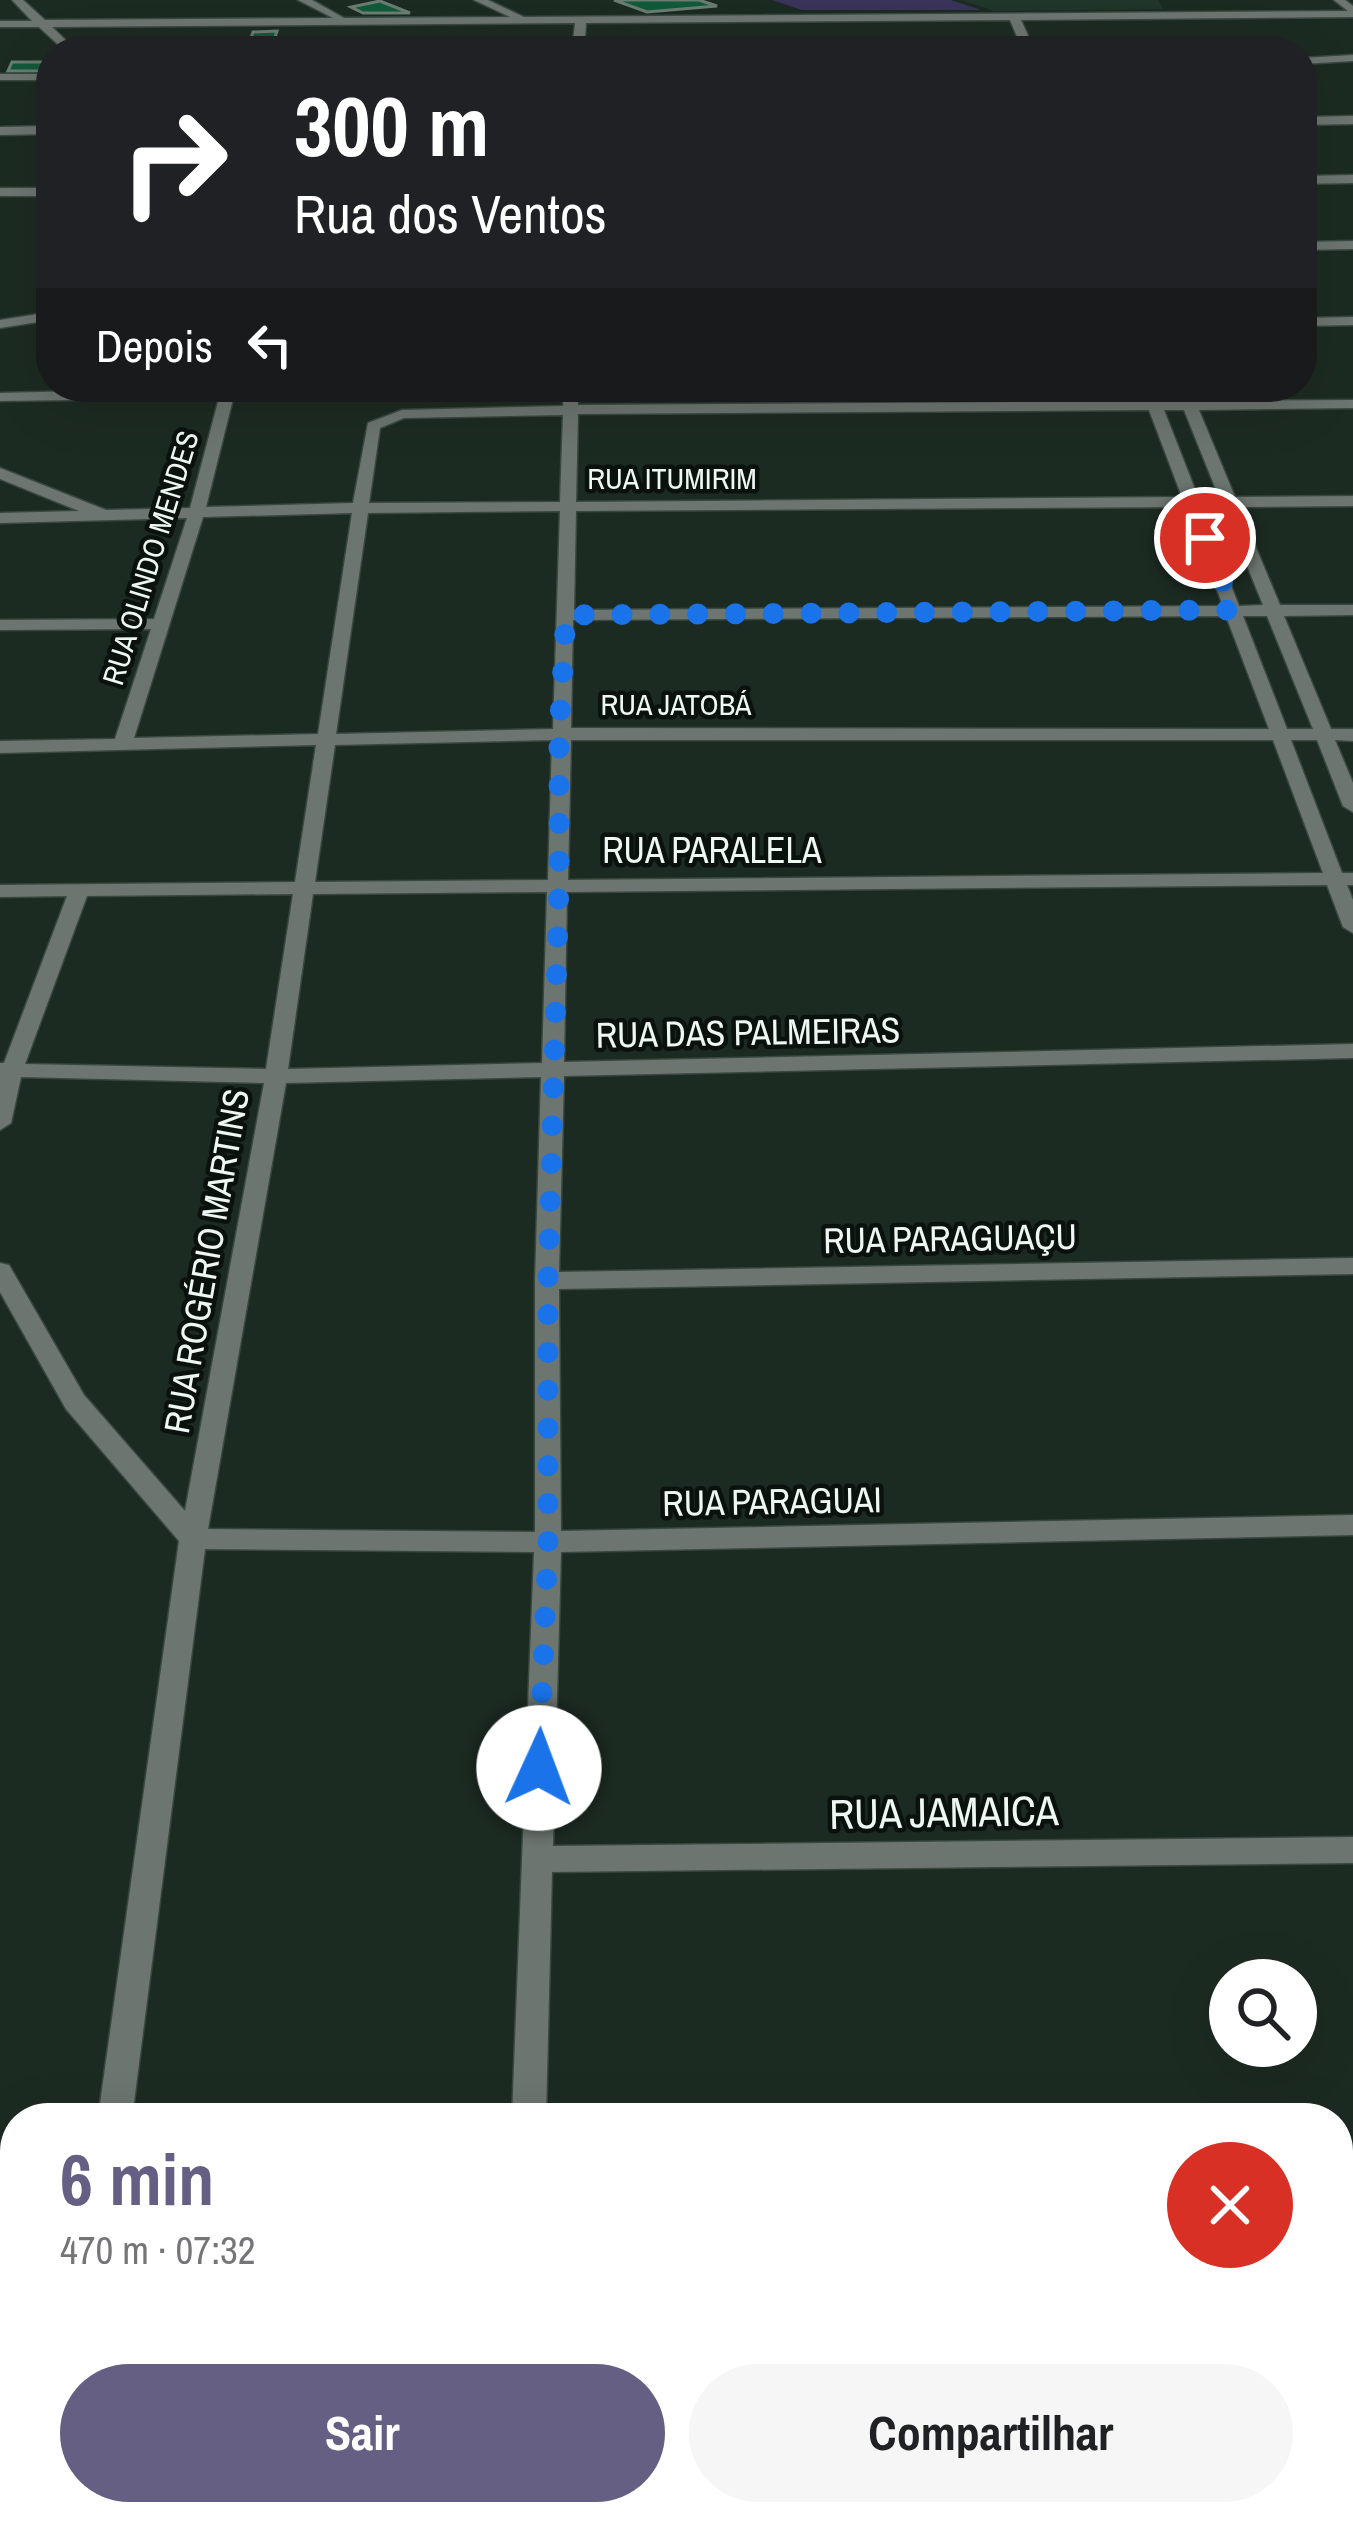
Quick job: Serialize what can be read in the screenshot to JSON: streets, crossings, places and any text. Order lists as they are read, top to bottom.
{
  "streets": {
    "street": [
      "RUA ITUMIRIM",
      "RUA OLINDO MENDES",
      "RUA JATOBÁ",
      "RUA PARALELA",
      "RUA DAS PALMEIRAS",
      "RUA PARAGUAÇU",
      "RUA ROGÉRIO MARTINS",
      "RUA PARAGUAI",
      "RUA JAMAICA"
    ]
  },
  "crossings": [
    ["RUA ITUMIRIM", "RUA OLINDO MENDES"],
    ["RUA ITUMIRIM", "RUA ROGÉRIO MARTINS"],
    ["RUA OLINDO MENDES", "RUA JATOBÁ"],
    ["RUA JATOBÁ", "RUA ROGÉRIO MARTINS"],
    ["RUA PARALELA", "RUA ROGÉRIO MARTINS"],
    ["RUA DAS PALMEIRAS", "RUA ROGÉRIO MARTINS"],
    ["RUA ROGÉRIO MARTINS", "RUA PARAGUAI"]
  ],
  "page": {
    "turn": ["300 m", "Rua dos Ventos"],
    "then": "Depois",
    "heading": ["6 min", "470 m · 07:32"],
    "buttons": ["Sair", "Compartilhar"]
  }
}
